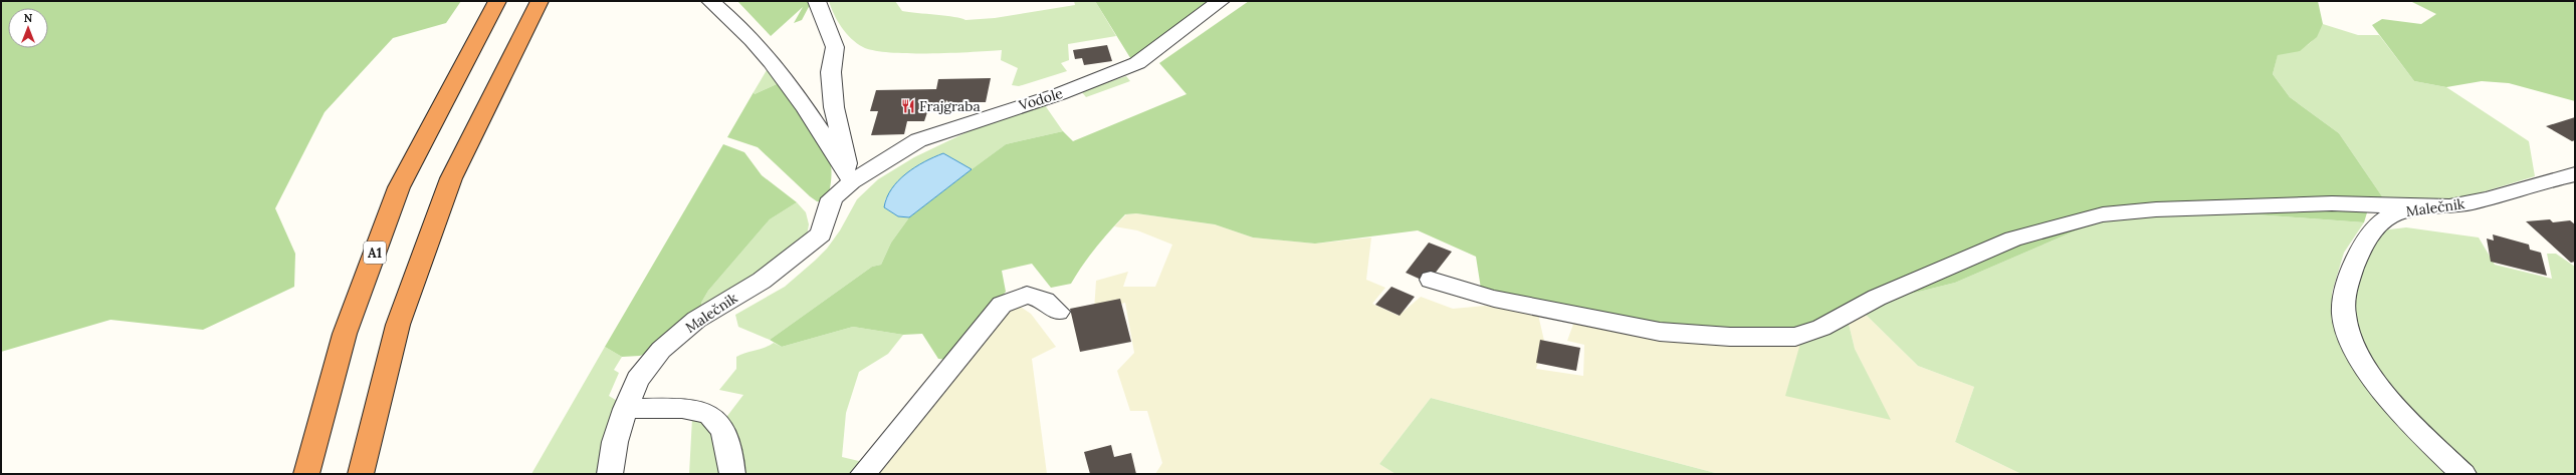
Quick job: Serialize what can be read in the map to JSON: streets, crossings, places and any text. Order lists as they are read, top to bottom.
{
  "streets": {
    "highway": ["A1"],
    "street": ["Vodole", "Malečnik"]
  },
  "crossings": [
    ["Vodole", "Malečnik"]
  ],
  "places": {
    "restaurant": ["Frajgraba"]
  },
  "north": "top"
}
